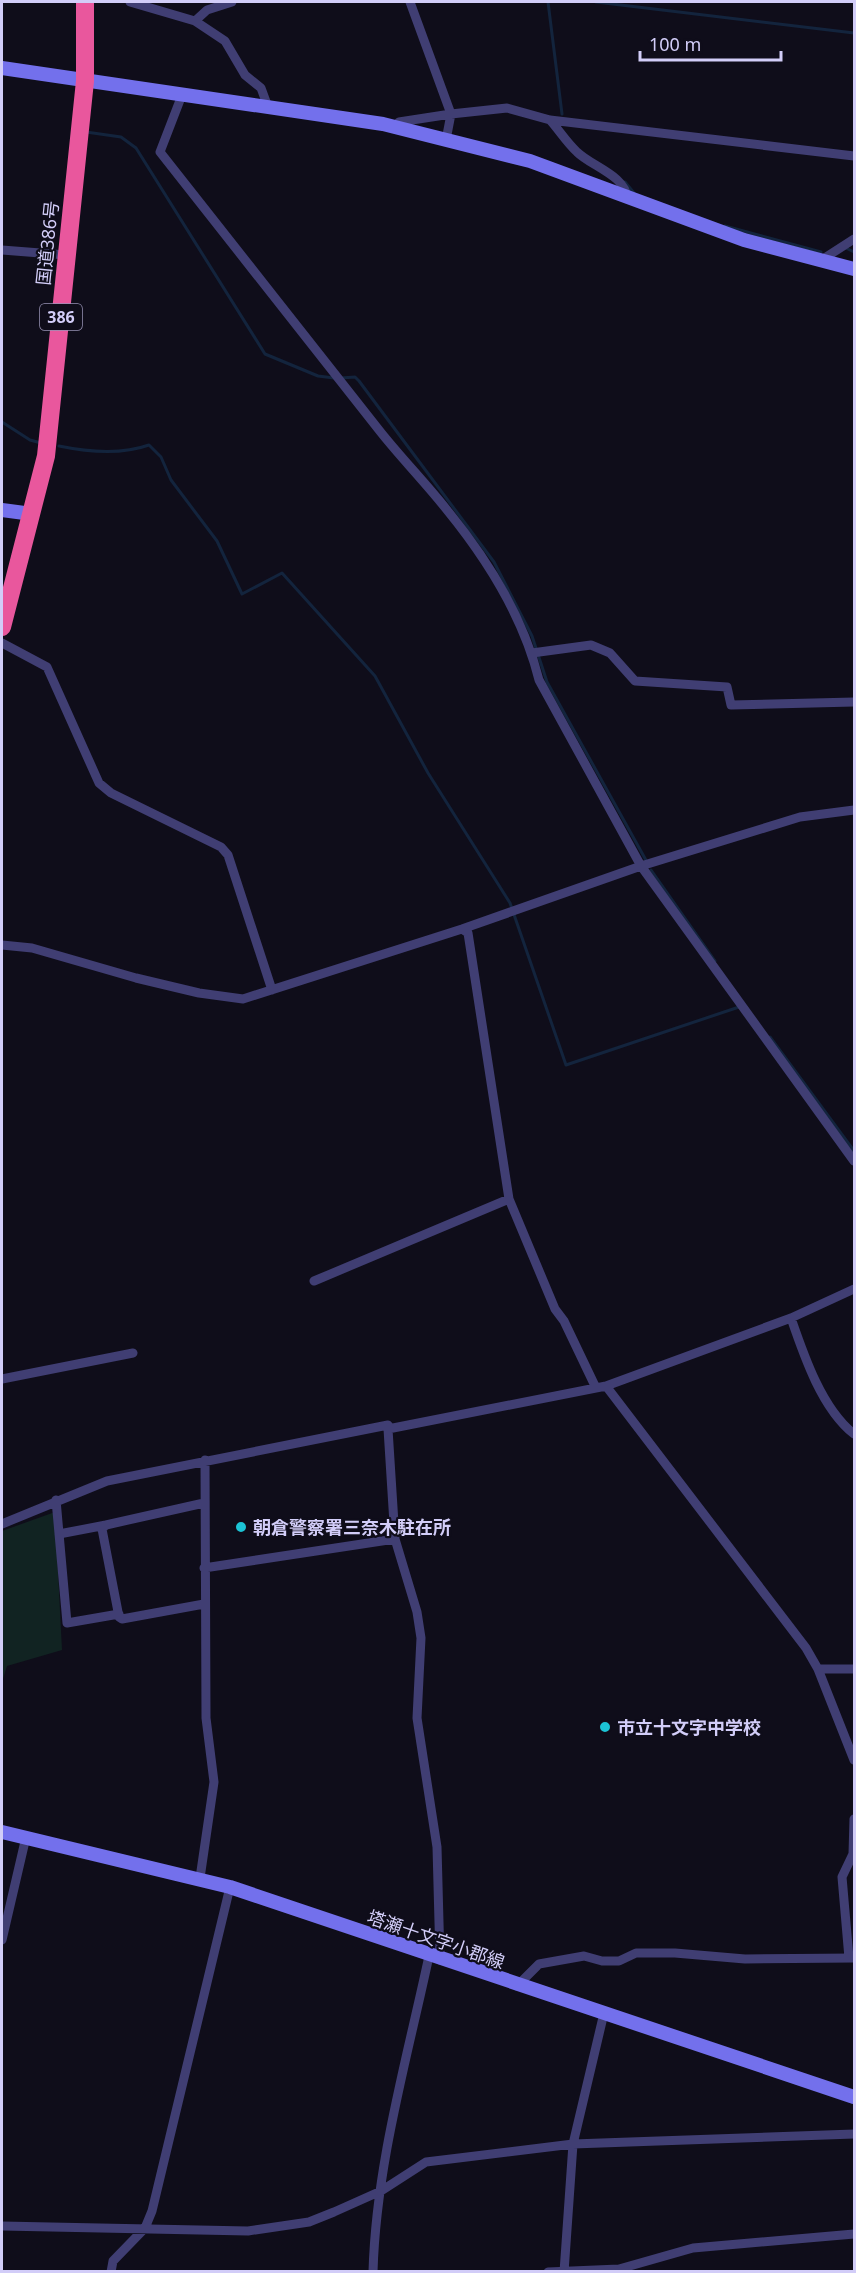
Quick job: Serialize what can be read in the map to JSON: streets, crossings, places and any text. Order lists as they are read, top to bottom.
{
  "streets": {
    "highway": ["国道386号", "386"],
    "street": ["塔瀬十文字小郡線"]
  },
  "places": ["朝倉警察署三奈木駐在所", "市立十文字中学校"],
  "scale_bar": "100 m"
}
